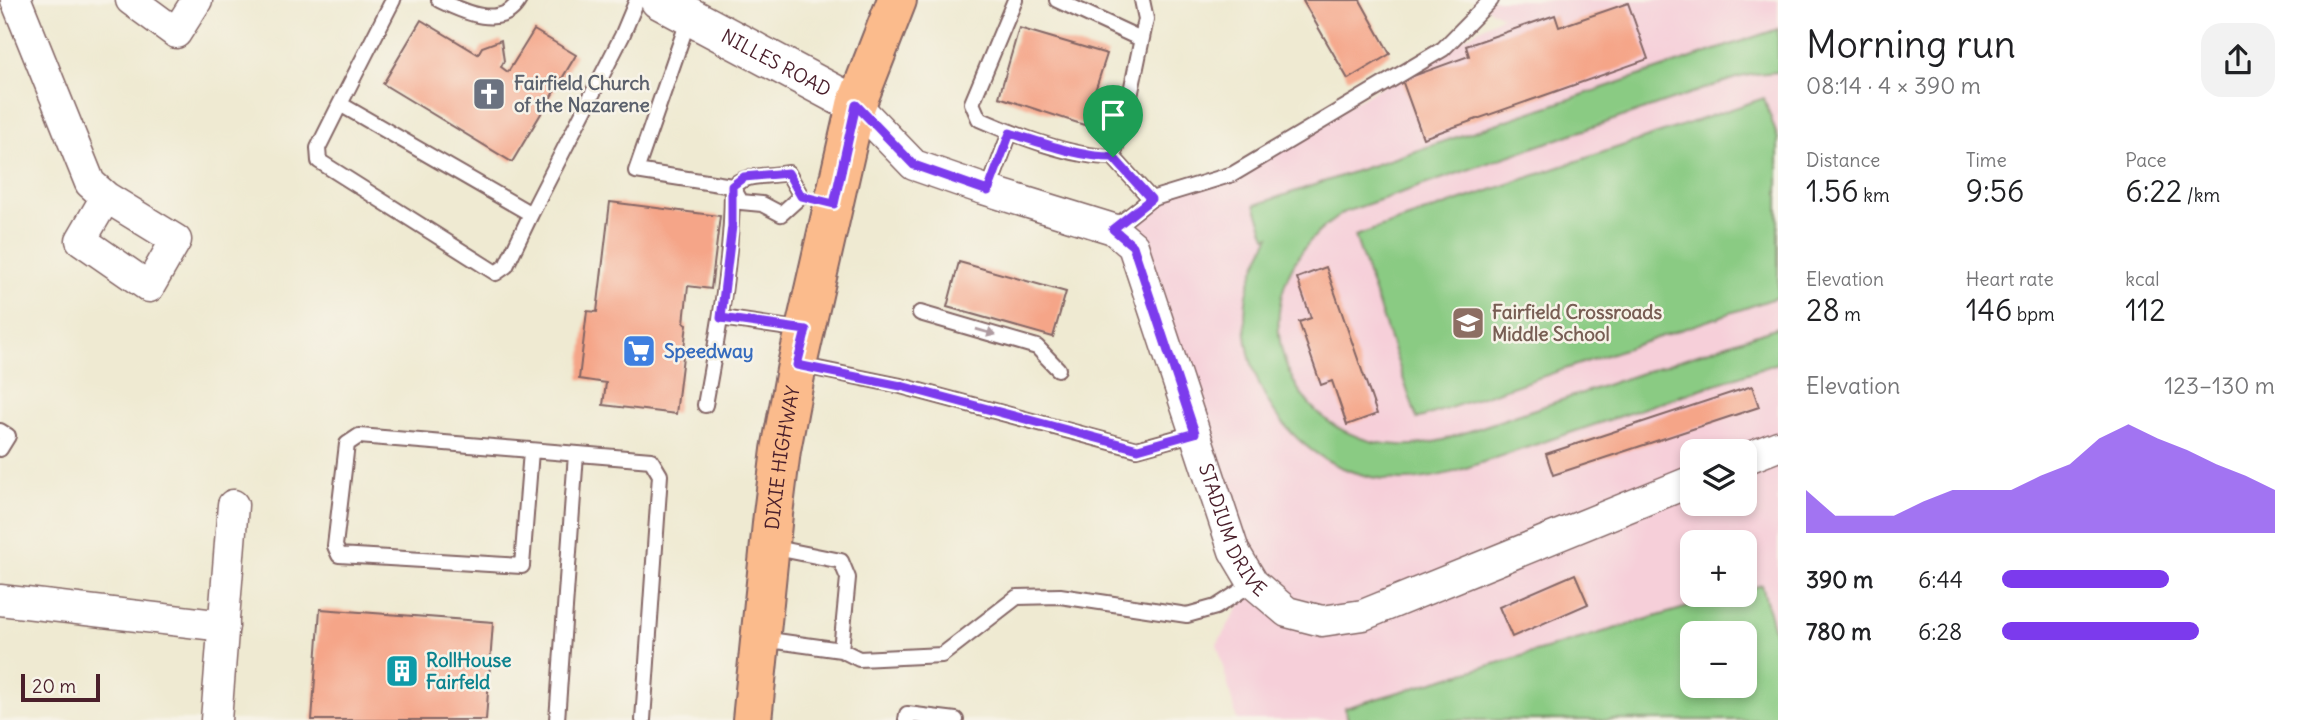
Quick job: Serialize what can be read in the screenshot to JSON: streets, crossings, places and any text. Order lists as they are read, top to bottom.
{
  "streets": {
    "main road": ["DIXIE HIGHWAY"],
    "street": ["NILLES ROAD", "STADIUM DRIVE"]
  },
  "crossings": [
    ["NILLES ROAD", "DIXIE HIGHWAY"]
  ],
  "places": {
    "church": ["Fairfield Church of the Nazarene"],
    "school or university": ["Fairfield Crossroads Middle School"],
    "supermarket": ["Speedway"],
    "building": ["RollHouse Fairfeld"]
  },
  "scale_bar": "20 m",
  "page": {
    "heading": ["Morning run", "08:14 · 4 × 390 m"],
    "stats": [
      ["Distance", "1.56 km"],
      ["Time", "9:56"],
      ["Pace", "6:22 /km"],
      ["Elevation", "28 m"],
      ["Heart rate", "146 bpm"],
      ["kcal", "112"]
    ],
    "chart": ["Elevation", "123–130 m"],
    "map_buttons": ["+", "−"],
    "list": [
      {
        "name": "390 m",
        "note": "6:44"
      },
      {
        "name": "780 m",
        "note": "6:28"
      }
    ],
    "scale": "20 m"
  }
}
